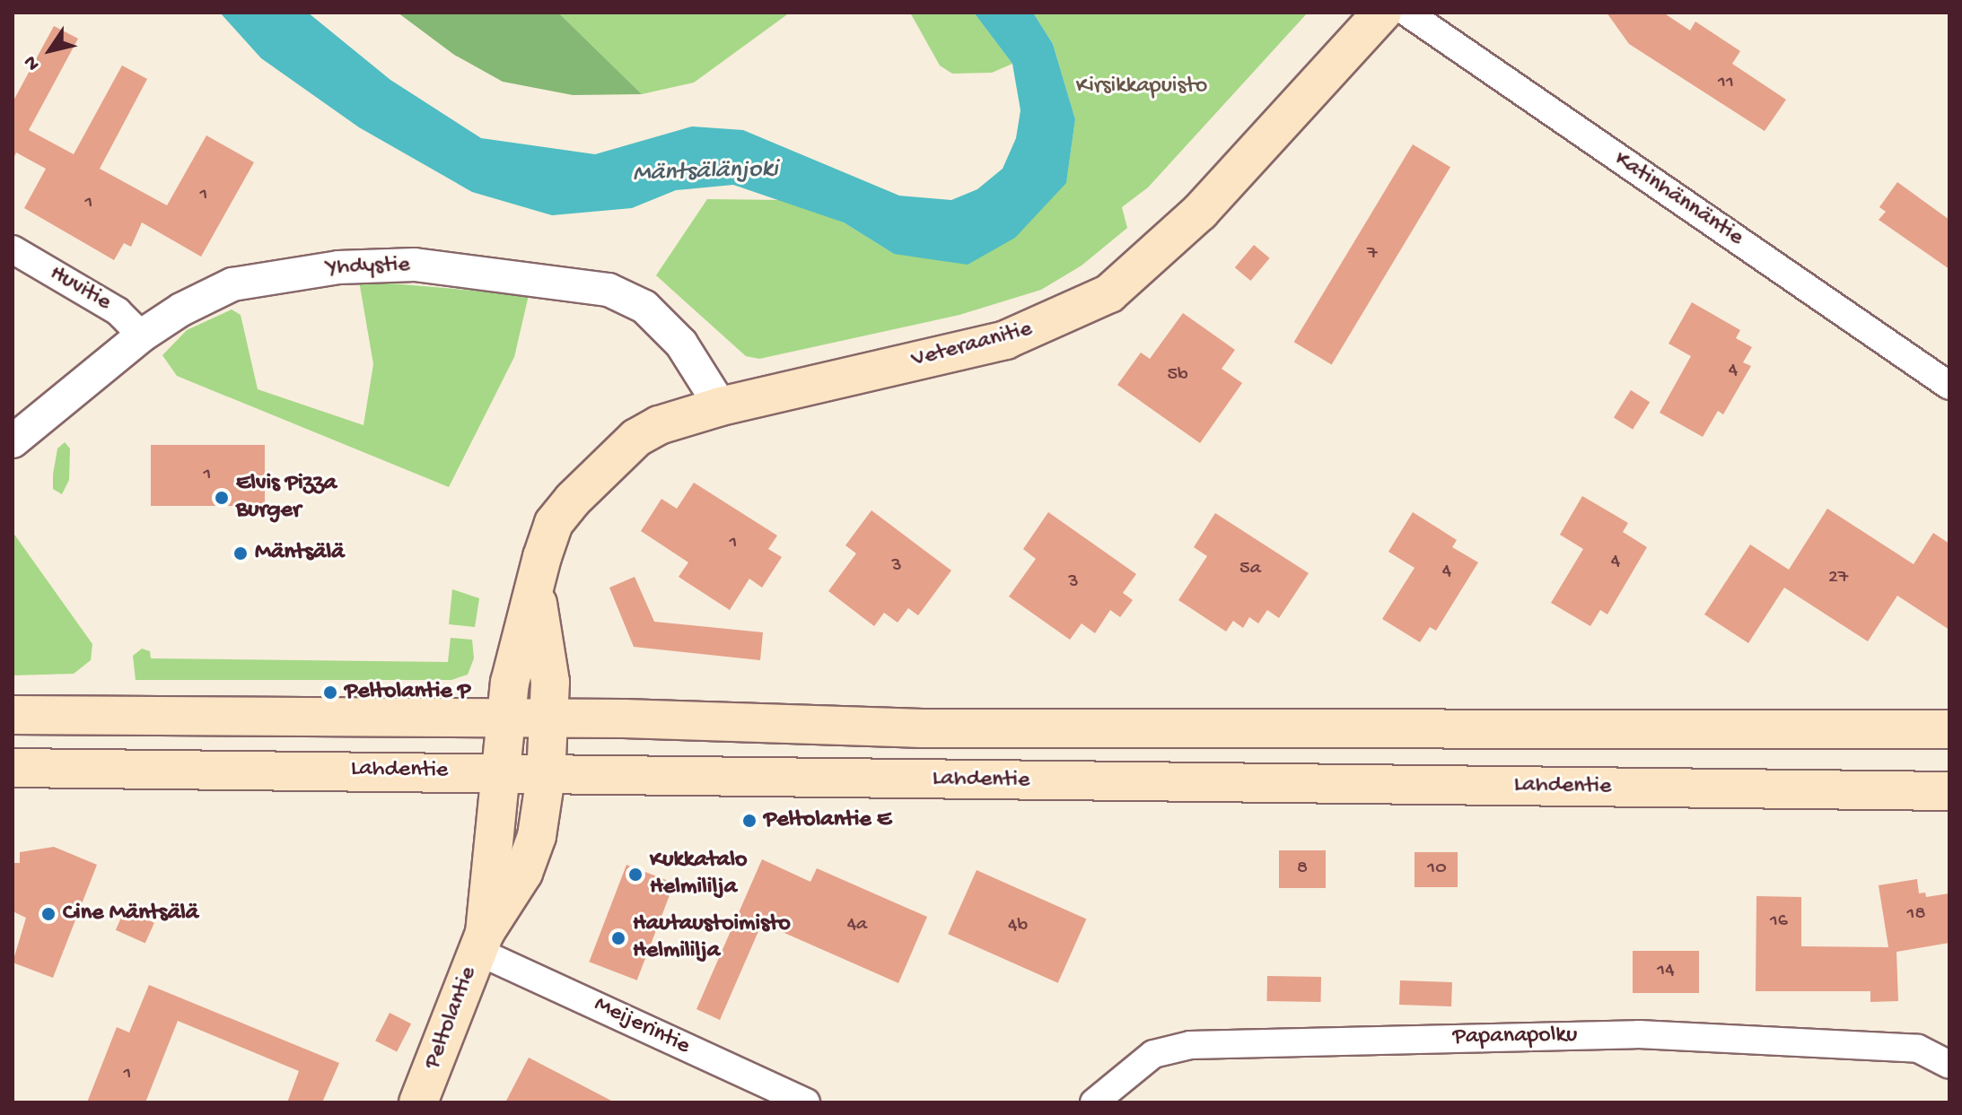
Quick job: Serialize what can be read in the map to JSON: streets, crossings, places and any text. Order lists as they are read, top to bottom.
{
  "streets": {
    "main road": ["Veteraanitie", "Lahdentie", "Peltolantie"],
    "street": [
      "Katinhännäntie",
      "Yhdystie",
      "Huvitie",
      "Meijerintie",
      "Papanapolku"
    ]
  },
  "crossings": [
    ["Yhdystie", "Huvitie"],
    ["Yhdystie", "Veteraanitie"],
    ["Veteraanitie", "Lahdentie"],
    ["Veteraanitie", "Peltolantie"],
    ["Lahdentie", "Peltolantie"],
    ["Peltolantie", "Meijerintie"]
  ],
  "water": ["Mäntsälänjoki"],
  "parks": ["Kirsikkapuisto"],
  "places": [
    "Elvis Pizza Burger",
    "Mäntsälä",
    "Peltolantie P",
    "Peltolantie E",
    "Kukkatalo Helmililja",
    "Cine Mäntsälä",
    "Hautaustoimisto Helmililja"
  ],
  "house_numbers": [
    "11",
    "1",
    "1",
    "7",
    "4",
    "5b",
    "1",
    "1",
    "4",
    "3",
    "5a",
    "4",
    "27",
    "3",
    "8",
    "10",
    "18",
    "16",
    "4a",
    "4b",
    "14",
    "1"
  ],
  "north": "bottom left"
}
